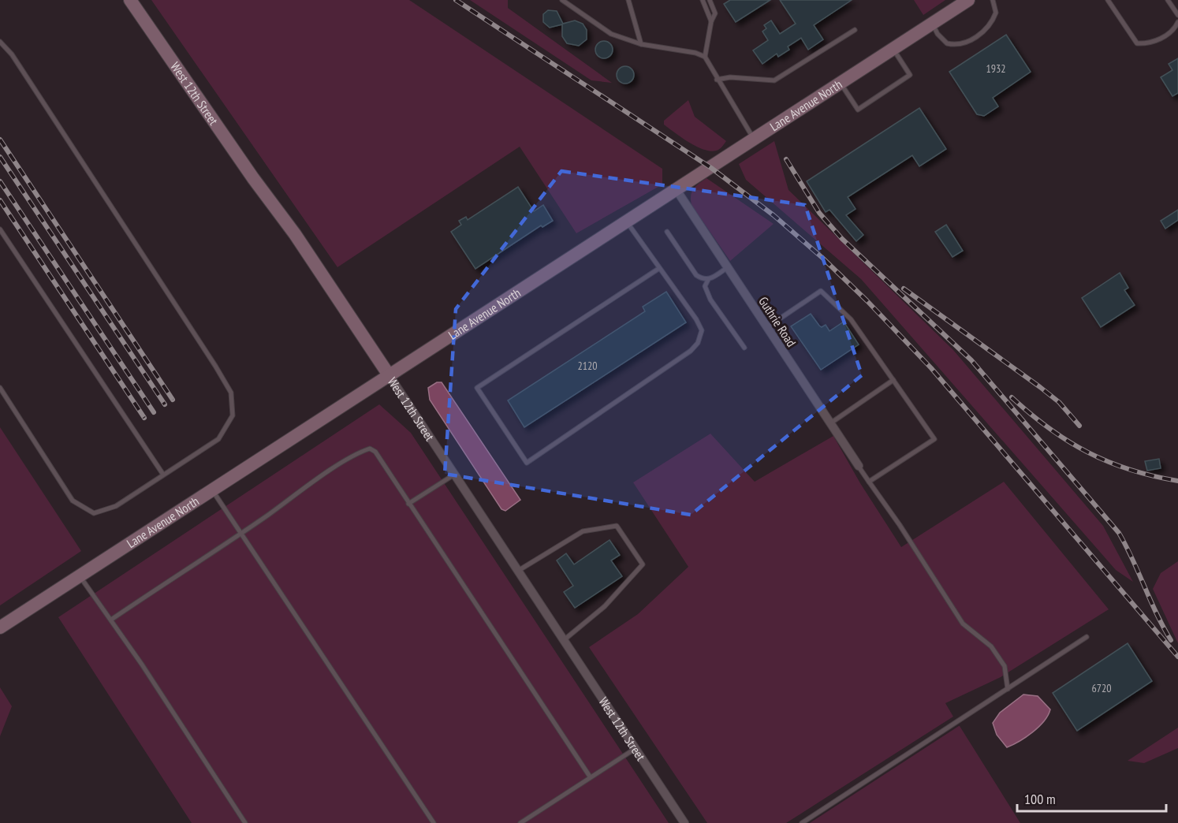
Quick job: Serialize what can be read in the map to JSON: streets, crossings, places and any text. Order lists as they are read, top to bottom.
{
  "streets": {
    "main road": ["West 12th Street", "Lane Avenue North"],
    "street": ["Guthrie Road"]
  },
  "crossings": [
    ["West 12th Street", "Lane Avenue North"],
    ["Lane Avenue North", "Guthrie Road"]
  ],
  "house_numbers": ["1932", "2120", "6720"],
  "scale_bar": "100 m"
}
